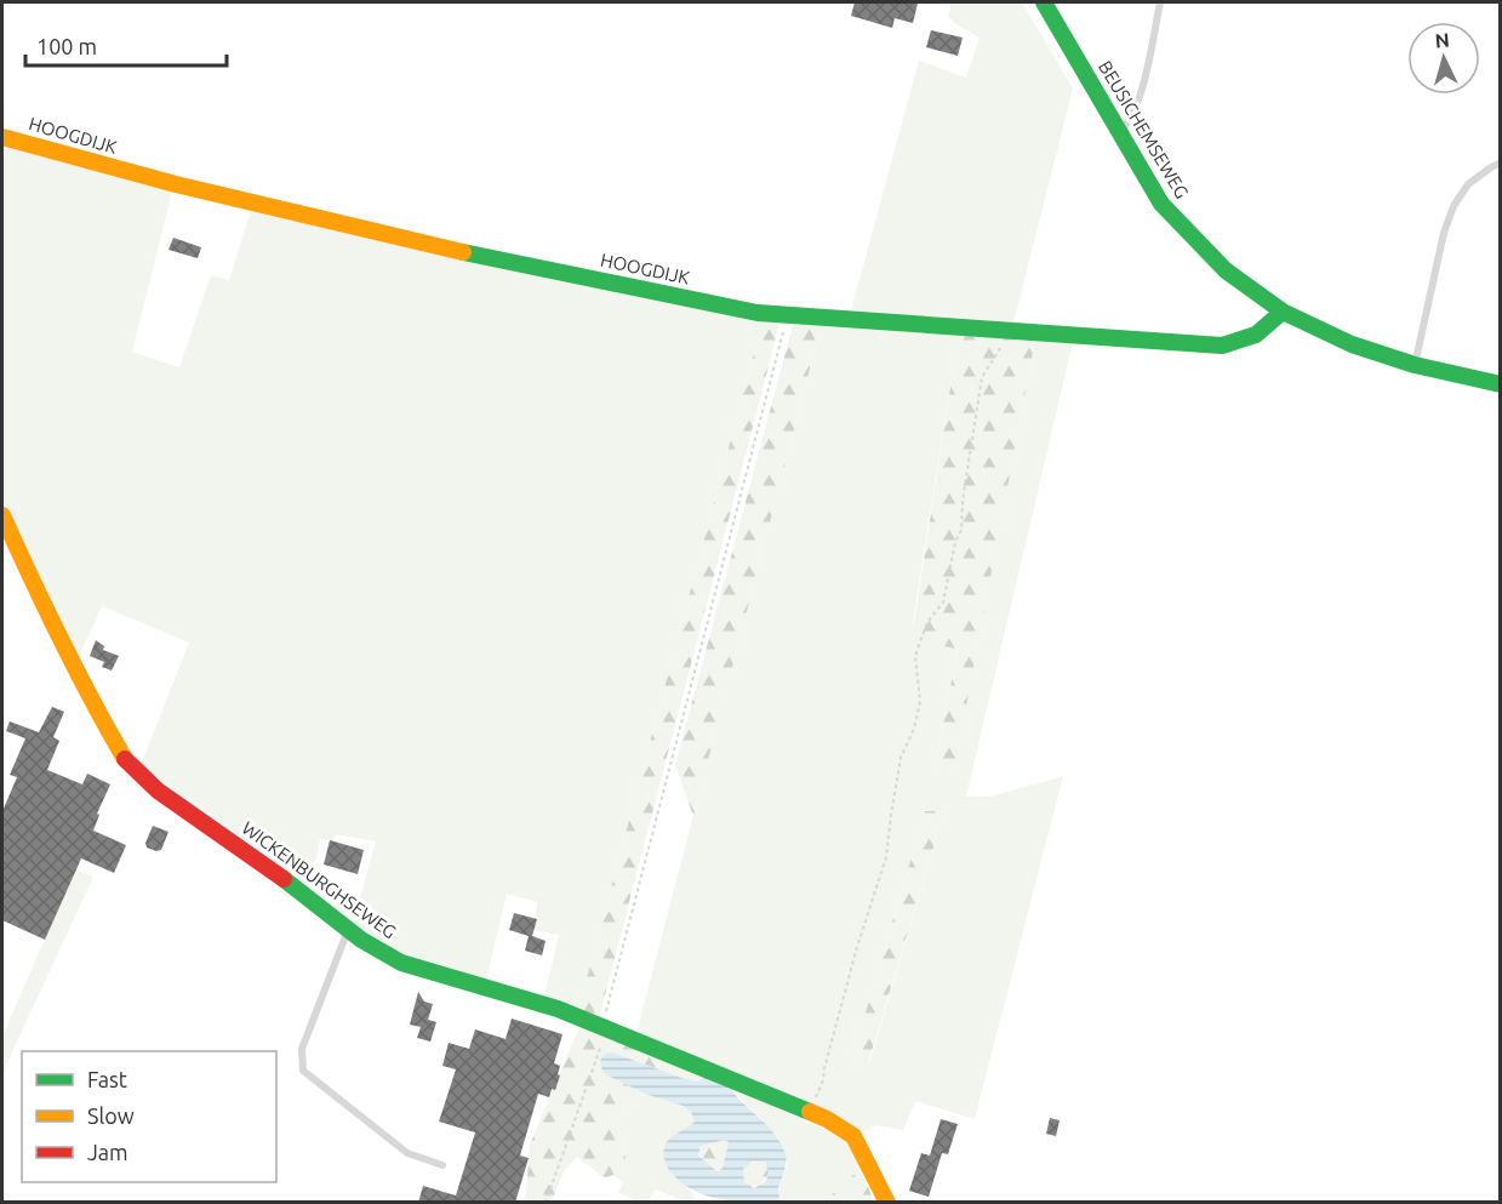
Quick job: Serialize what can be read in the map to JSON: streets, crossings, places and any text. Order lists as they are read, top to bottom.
{
  "streets": {
    "street": ["BEUSICHEMSEWEG", "HOOGDIJK", "WICKENBURGHSEWEG"]
  },
  "crossings": [
    ["BEUSICHEMSEWEG", "HOOGDIJK"]
  ],
  "legend": ["Fast", "Slow", "Jam"],
  "scale_bar": "100 m",
  "north": "top"
}
